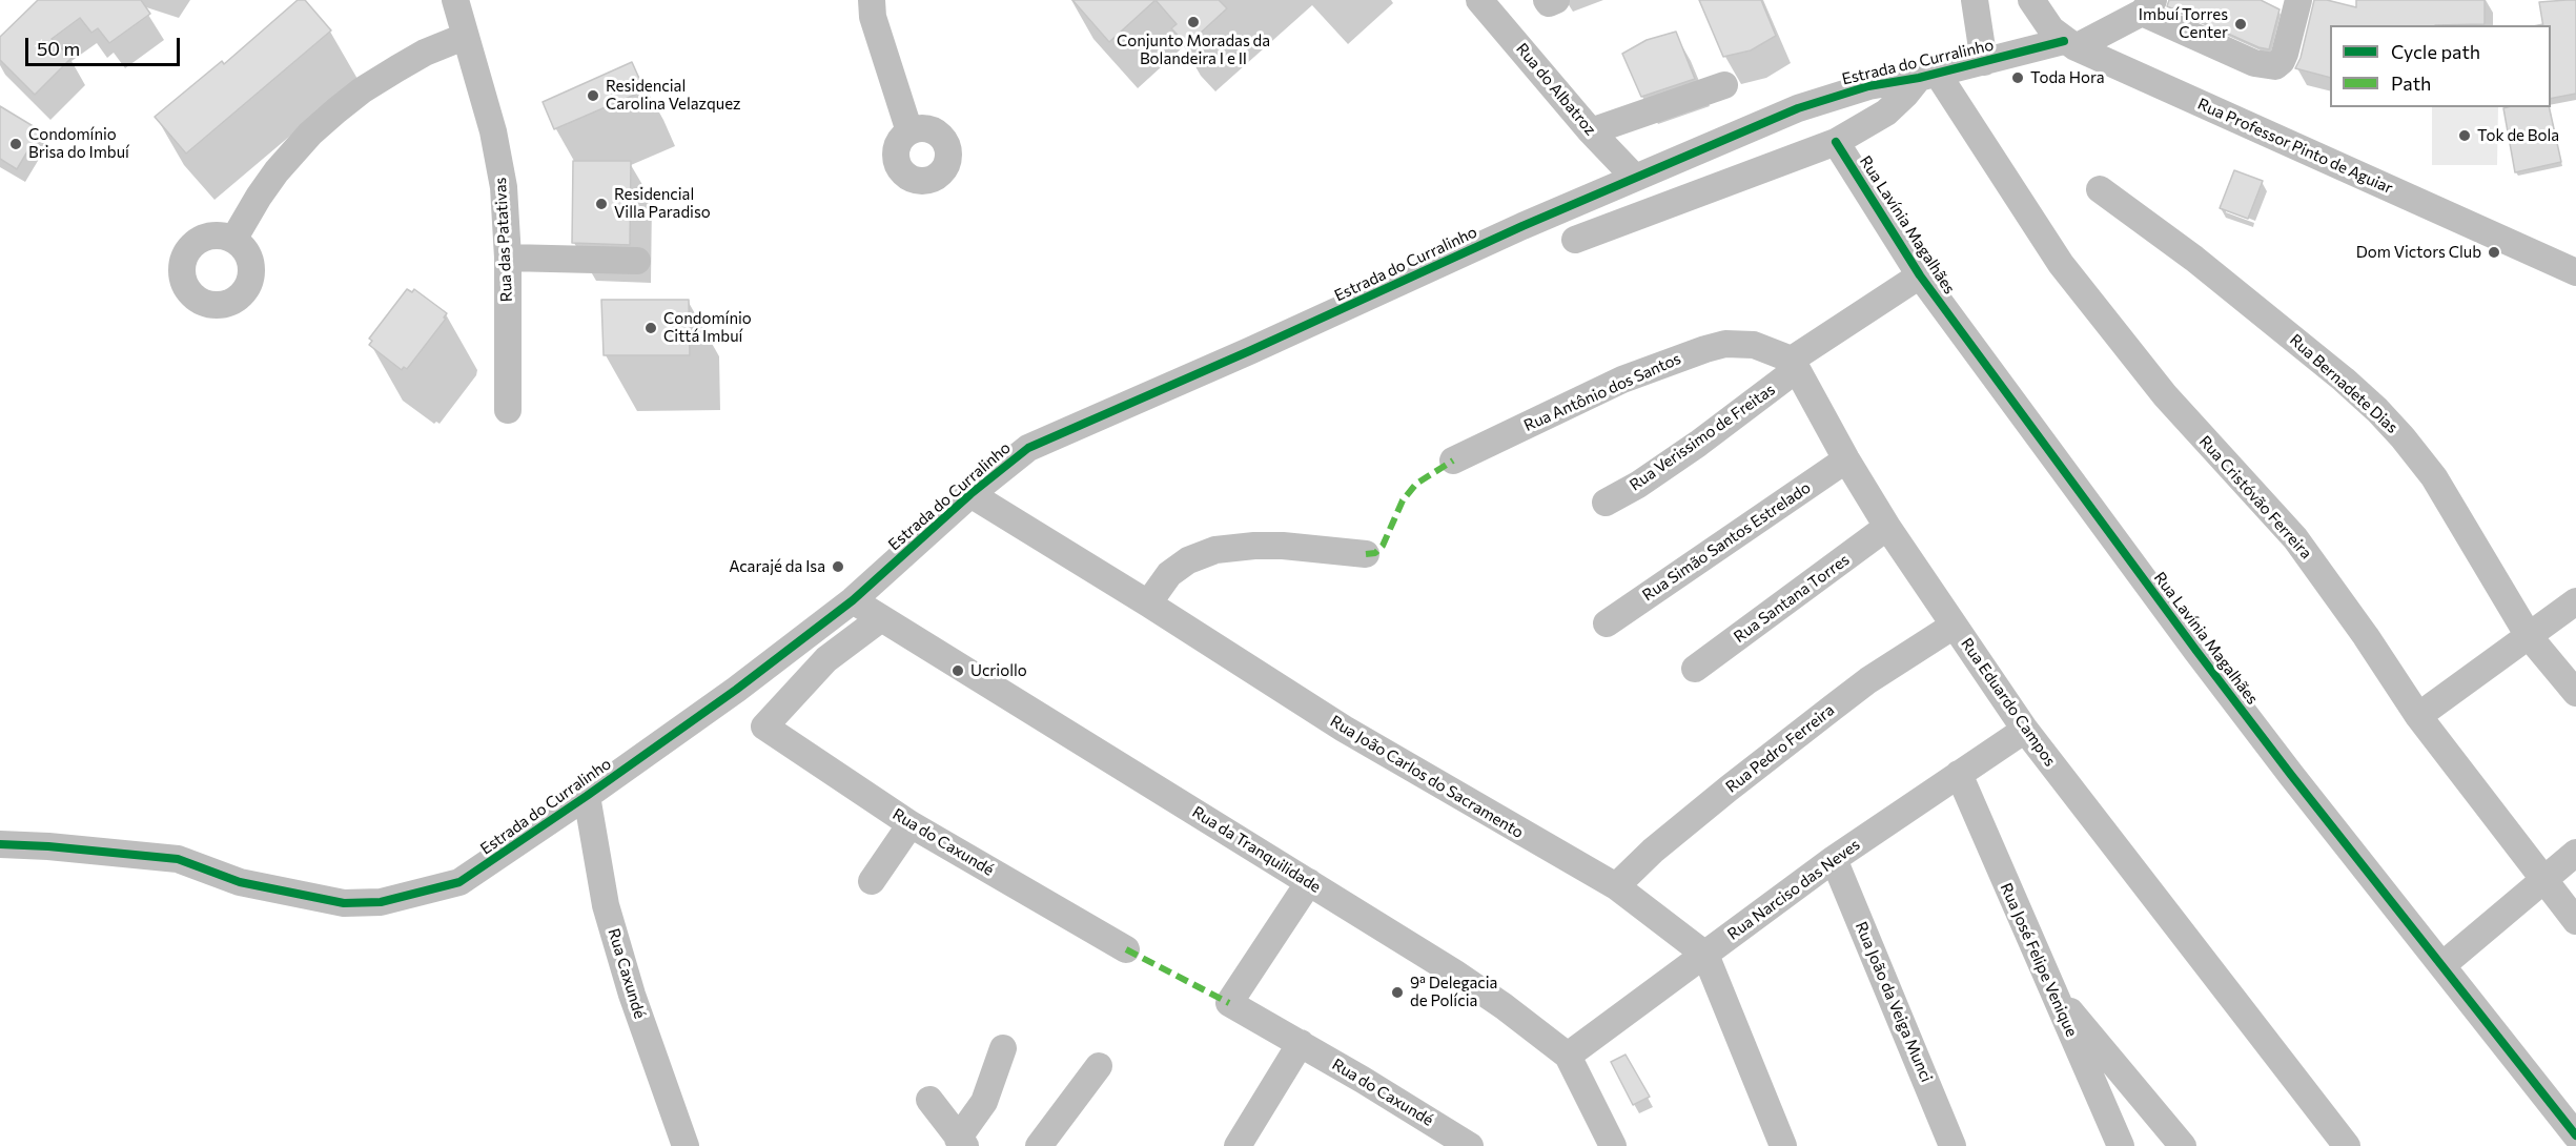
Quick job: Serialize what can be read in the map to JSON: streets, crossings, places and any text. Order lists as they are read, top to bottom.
{
  "streets": {
    "street": [
      "Estrada do Curralinho",
      "Rua do Albatroz",
      "Rua Professor Pinto de Aguiar",
      "Rua Lavínia Magalhães",
      "Rua das Patativas",
      "Rua Bernadete Dias",
      "Rua Antônio dos Santos",
      "Rua Verissimo de Freitas",
      "Rua Cristóvão Ferreira",
      "Rua Simão Santos Estrelado",
      "Rua Santana Torres",
      "Rua Eduardo Campos",
      "Rua Pedro Ferreira",
      "Rua João Carlos do Sacramento",
      "Rua do Caxundé",
      "Rua da Tranquilidade",
      "Rua Narciso das Neves",
      "Rua José Felipe Venique",
      "Rua Caxundé",
      "Rua João da Veiga Munci"
    ]
  },
  "crossings": [
    ["Estrada do Curralinho", "Rua do Albatroz"],
    ["Estrada do Curralinho", "Rua Professor Pinto de Aguiar"],
    ["Estrada do Curralinho", "Rua Cristóvão Ferreira"],
    ["Estrada do Curralinho", "Rua João Carlos do Sacramento"],
    ["Estrada do Curralinho", "Rua da Tranquilidade"],
    ["Estrada do Curralinho", "Rua Caxundé"],
    ["Rua Antônio dos Santos", "Rua Verissimo de Freitas"],
    ["Rua Antônio dos Santos", "Rua Eduardo Campos"],
    ["Rua Verissimo de Freitas", "Rua Eduardo Campos"],
    ["Rua Simão Santos Estrelado", "Rua Eduardo Campos"],
    ["Rua Santana Torres", "Rua Eduardo Campos"],
    ["Rua Eduardo Campos", "Rua Pedro Ferreira"],
    ["Rua Eduardo Campos", "Rua Narciso das Neves"],
    ["Rua Pedro Ferreira", "Rua João Carlos do Sacramento"],
    ["Rua João Carlos do Sacramento", "Rua Narciso das Neves"],
    ["Rua do Caxundé", "Rua da Tranquilidade"],
    ["Rua da Tranquilidade", "Rua Narciso das Neves"],
    ["Rua Narciso das Neves", "Rua José Felipe Venique"],
    ["Rua Narciso das Neves", "Rua João da Veiga Munci"]
  ],
  "places": [
    "Conjunto Moradas da Bolandeira I e II",
    "Imbuí Torres Center",
    "Toda Hora",
    "Residencial Carolina Velazquez",
    "Tok de Bola",
    "Condomínio Brisa do Imbuí",
    "Residencial Villa Paradiso",
    "Dom Victors Club",
    "Condomínio Cittá Imbuí",
    "Acarajé da Isa",
    "Ucriollo",
    "9ª Delegacia de Polícia"
  ],
  "legend": ["Cycle path", "Path"],
  "scale_bar": "50 m"
}
